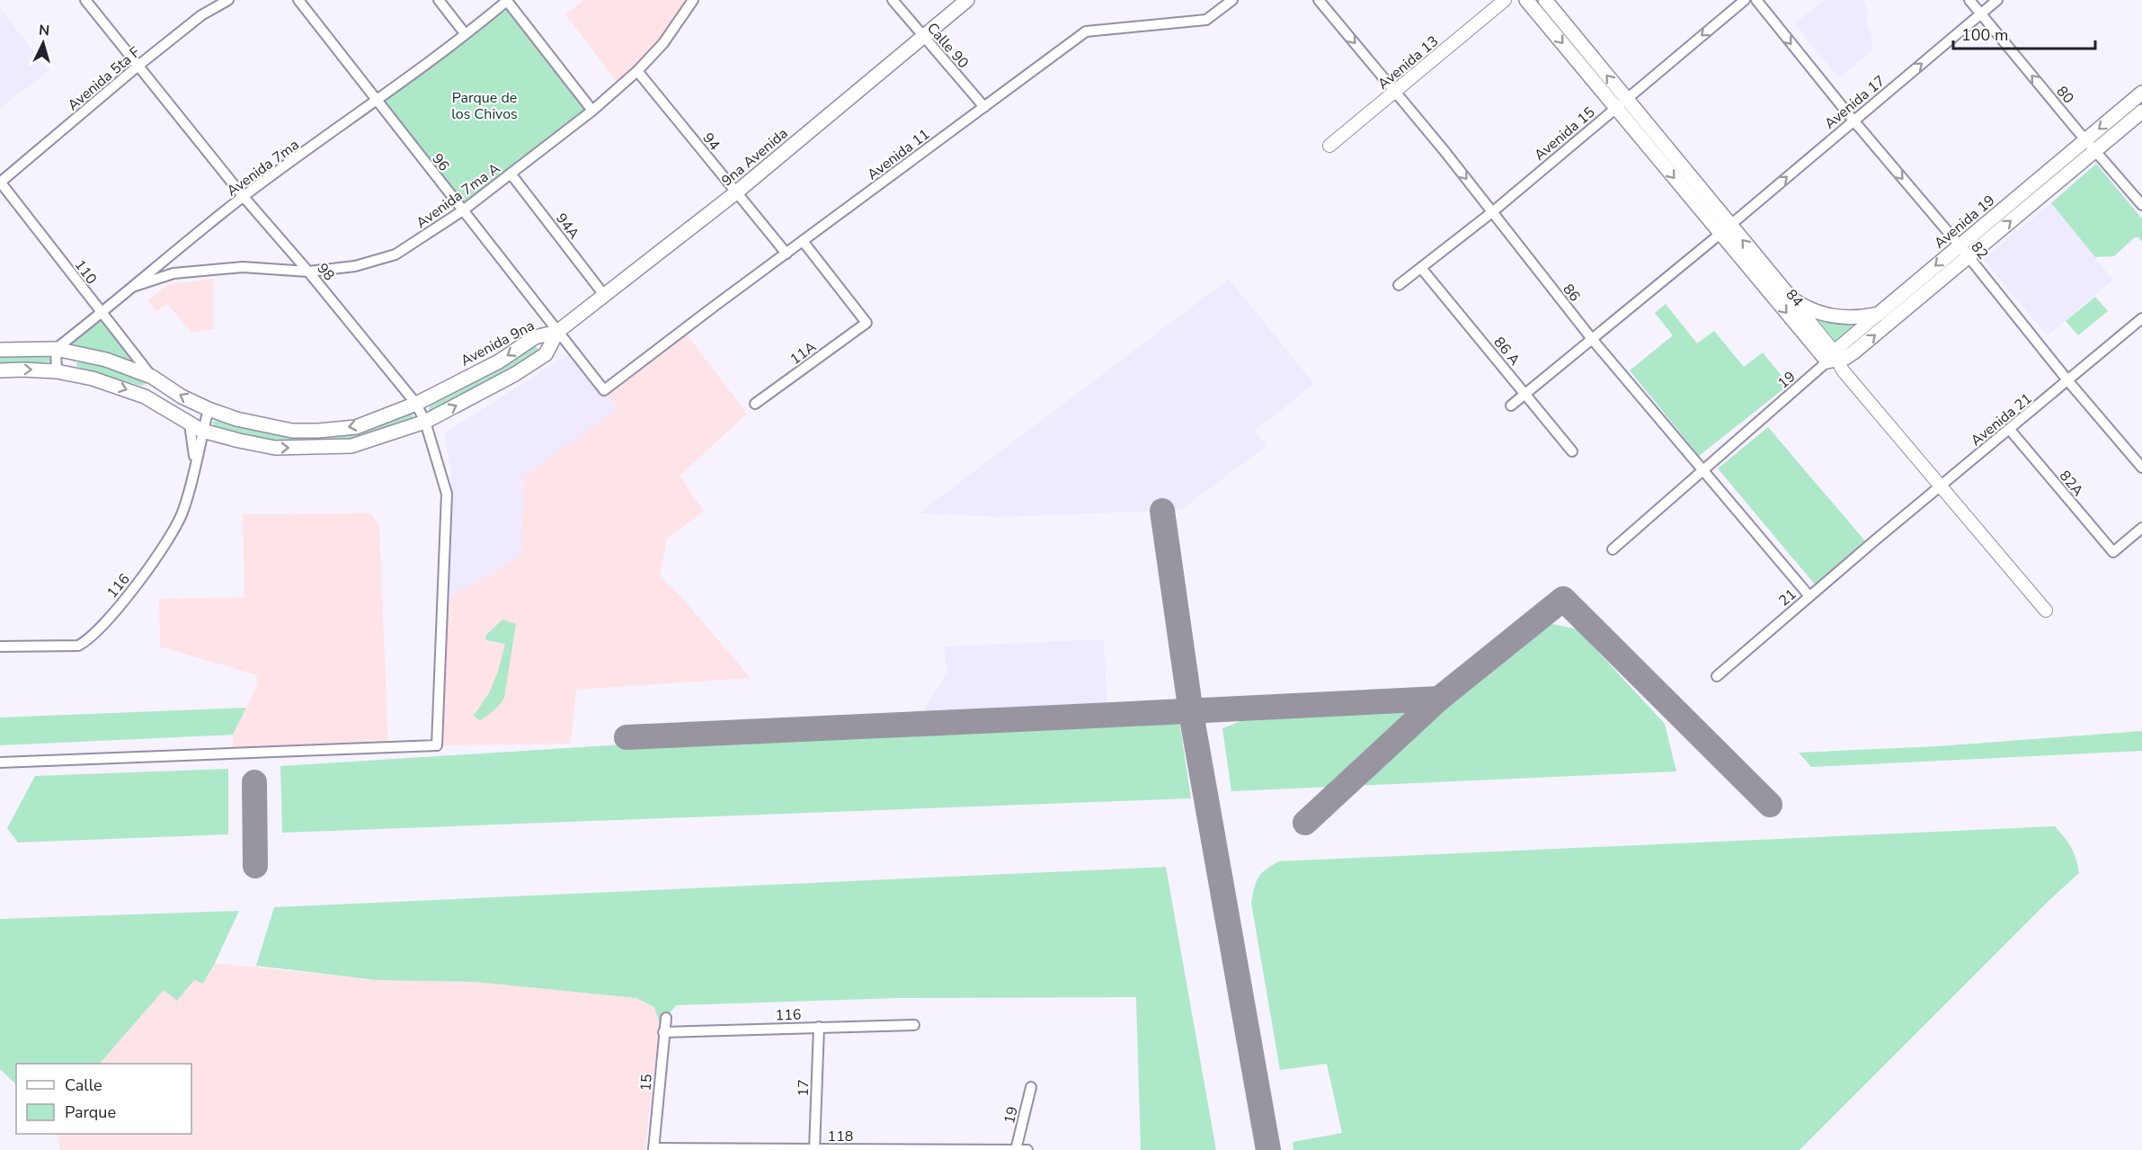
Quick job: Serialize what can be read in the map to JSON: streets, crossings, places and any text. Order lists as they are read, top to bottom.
{
  "streets": {
    "main road": [
      "9na Avenida",
      "Avenida 19",
      "84",
      "Avenida 9na"
    ],
    "street": [
      "Calle 90",
      "Avenida 13",
      "Avenida 5ta F",
      "80",
      "Avenida 17",
      "Avenida 15",
      "94",
      "Avenida 11",
      "96",
      "Avenida 7ma",
      "Avenida 7ma A",
      "94A",
      "82",
      "110",
      "98",
      "86",
      "86 A",
      "11A",
      "19",
      "Avenida 21",
      "82A",
      "116",
      "21",
      "15",
      "17",
      "118"
    ]
  },
  "crossings": [
    ["Calle 90", "Avenida 11"],
    ["Calle 90", "9na Avenida"],
    ["Avenida 13", "86"],
    ["Avenida 5ta F", "110"],
    ["Avenida 5ta F", "98"],
    ["80", "Avenida 17"],
    ["80", "Avenida 19"],
    ["Avenida 17", "82"],
    ["Avenida 17", "86"],
    ["Avenida 17", "84"],
    ["Avenida 17", "86 A"],
    ["Avenida 15", "86"],
    ["Avenida 15", "84"],
    ["Avenida 15", "86 A"],
    ["94", "Avenida 11"],
    ["94", "9na Avenida"],
    ["94", "Avenida 7ma A"],
    ["Avenida 11", "96"],
    ["Avenida 11", "11A"],
    ["9na Avenida", "96"],
    ["9na Avenida", "94A"],
    ["9na Avenida", "Avenida 9na"],
    ["96", "Avenida 7ma"],
    ["96", "Avenida 7ma A"],
    ["96", "Avenida 9na"],
    ["Avenida 7ma", "Avenida 7ma A"],
    ["Avenida 7ma", "110"],
    ["Avenida 7ma", "98"],
    ["Avenida 7ma", "Avenida 9na"],
    ["Avenida 7ma A", "94A"],
    ["Avenida 7ma A", "98"],
    ["Avenida 19", "82"],
    ["Avenida 19", "84"],
    ["Avenida 19", "19"],
    ["82", "Avenida 21"],
    ["110", "Avenida 9na"],
    ["98", "Avenida 9na"],
    ["86", "19"],
    ["86", "21"],
    ["84", "19"],
    ["84", "Avenida 21"],
    ["Avenida 9na", "116"],
    ["19", "118"],
    ["Avenida 21", "82A"],
    ["Avenida 21", "21"],
    ["116", "15"],
    ["116", "17"],
    ["15", "118"],
    ["17", "118"]
  ],
  "one_way": [
    "80",
    "Avenida 17",
    "Avenida 15",
    "82",
    "86"
  ],
  "parks": ["Parque de los Chivos"],
  "legend": ["Calle", "Parque"],
  "scale_bar": "100 m",
  "north": "top"
}
